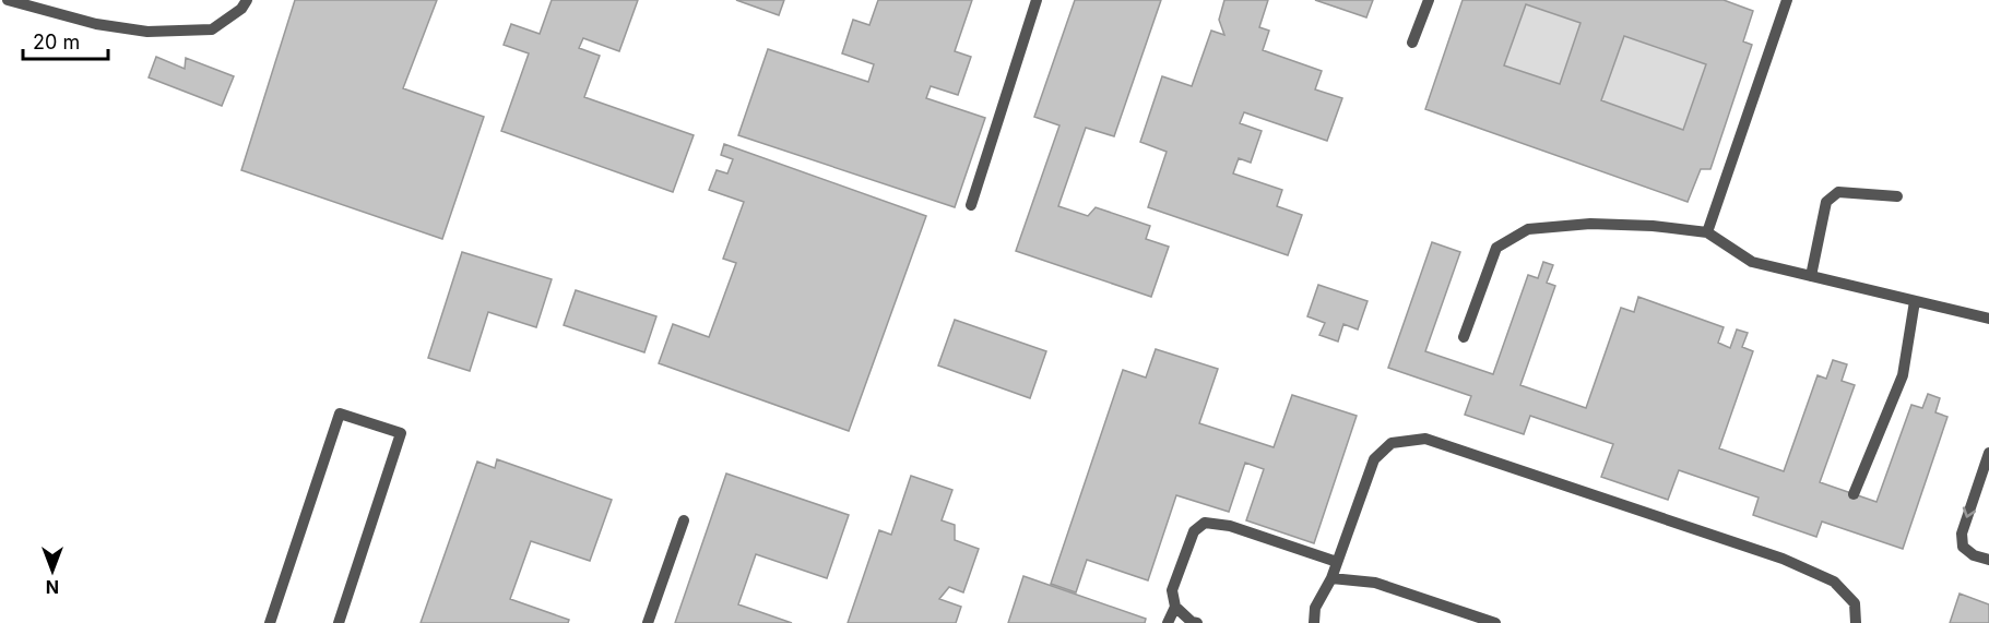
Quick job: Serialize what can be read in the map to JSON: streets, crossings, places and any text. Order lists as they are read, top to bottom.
{
  "scale_bar": "20 m",
  "north": "bottom"
}
